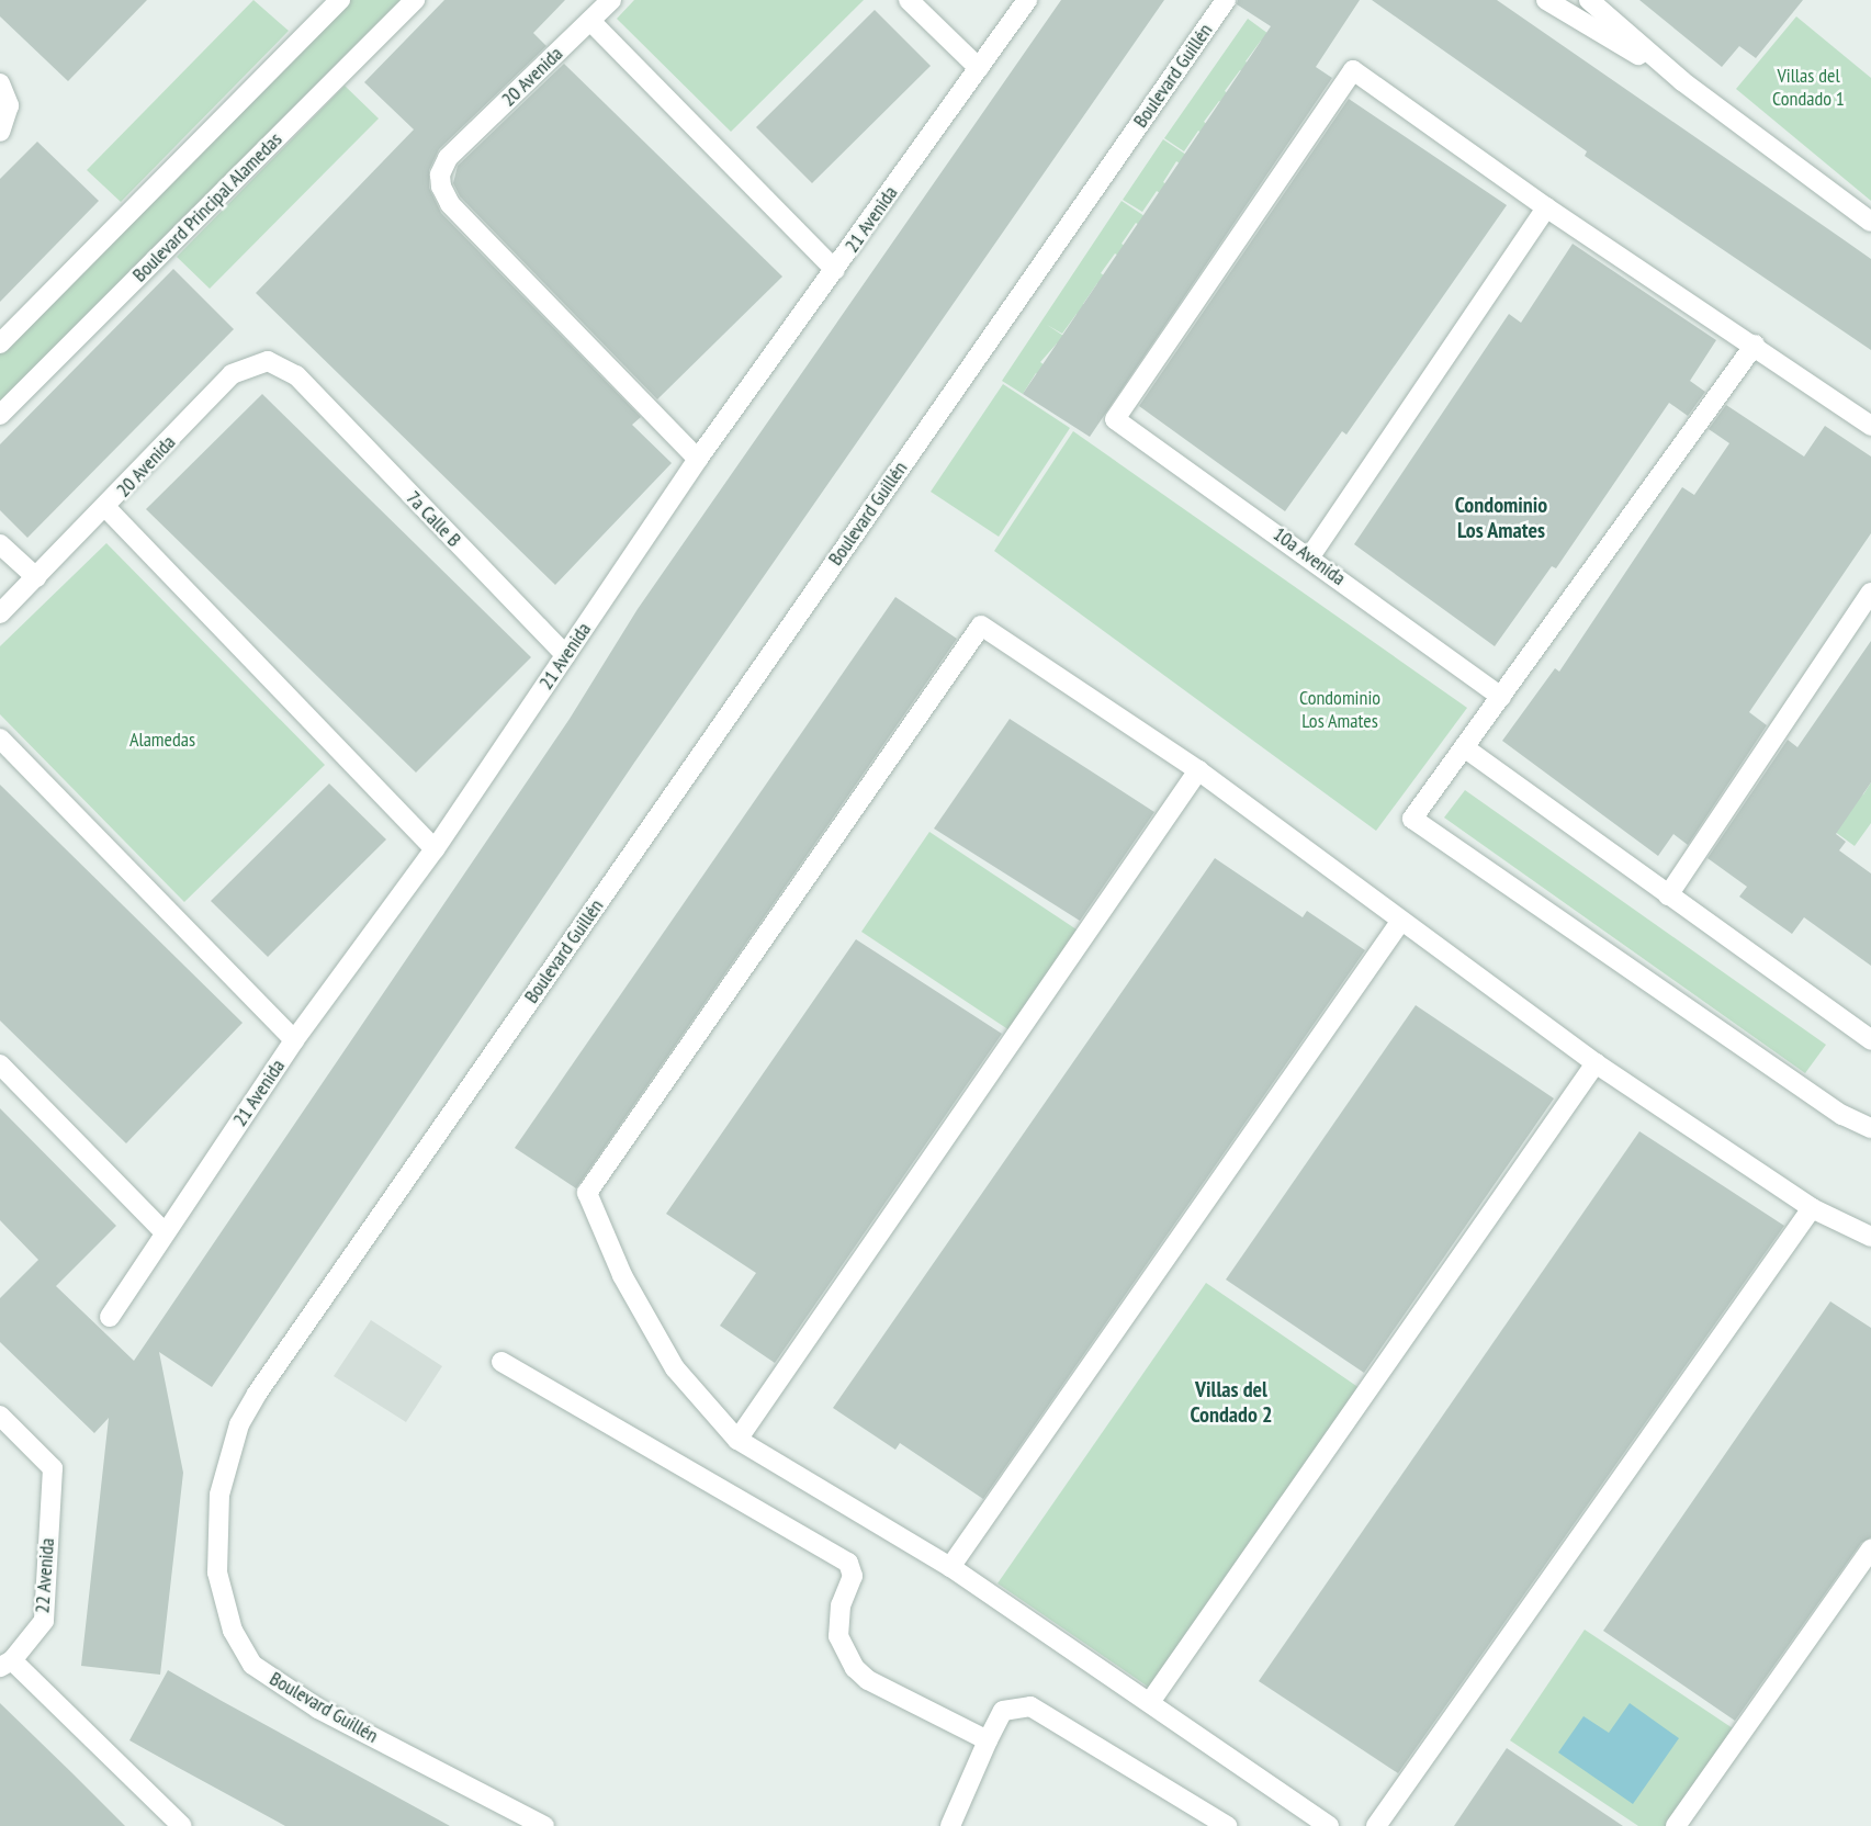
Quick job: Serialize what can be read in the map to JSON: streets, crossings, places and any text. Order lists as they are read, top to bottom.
{
  "streets": {
    "street": [
      "Boulevard Guillén",
      "20 Avenida",
      "Boulevard Principal Alamedas",
      "21 Avenida",
      "7a Calle B",
      "10a Avenida",
      "22 Avenida"
    ]
  },
  "crossings": [
    ["20 Avenida", "21 Avenida"],
    ["20 Avenida", "7a Calle B"],
    ["21 Avenida", "7a Calle B"]
  ],
  "districts": ["Condominio Los Amates", "Villas del Condado 2"],
  "parks": ["Villas del Condado 1", "Condominio Los Amates", "Alamedas"]
}
